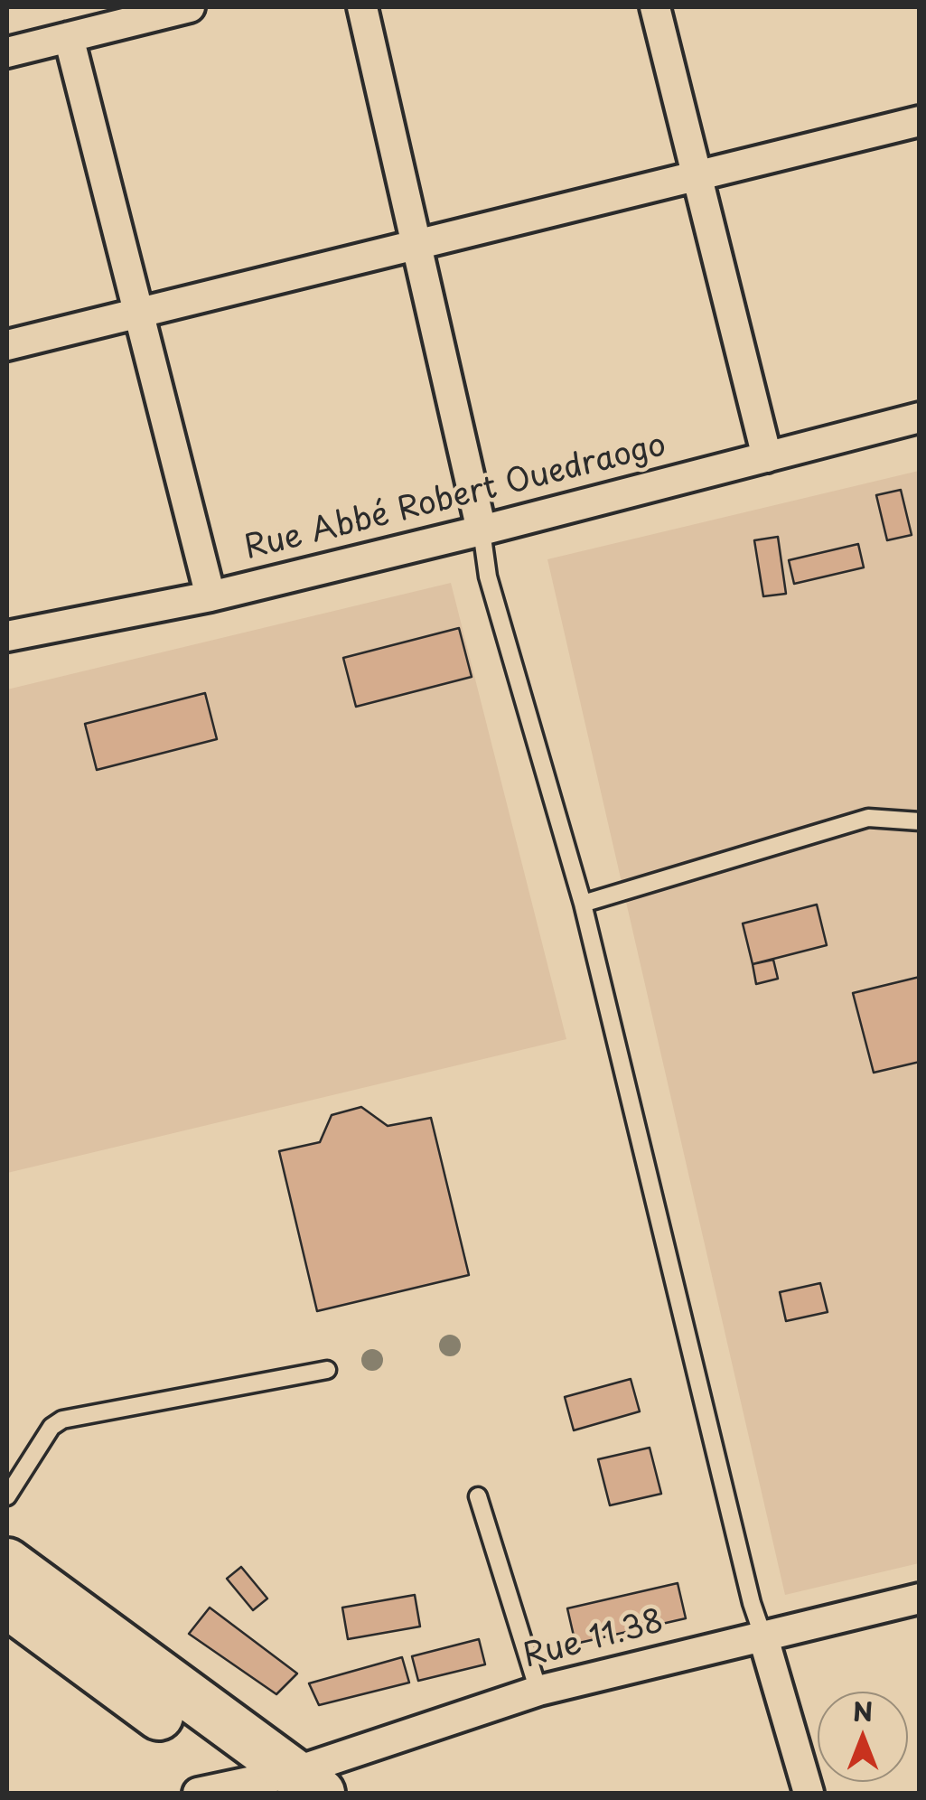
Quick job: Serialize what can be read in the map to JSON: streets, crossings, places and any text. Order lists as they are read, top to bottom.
{
  "streets": {
    "street": ["Rue Abbé Robert Ouedraogo", "Rue 11.38"]
  },
  "north": "top"
}
